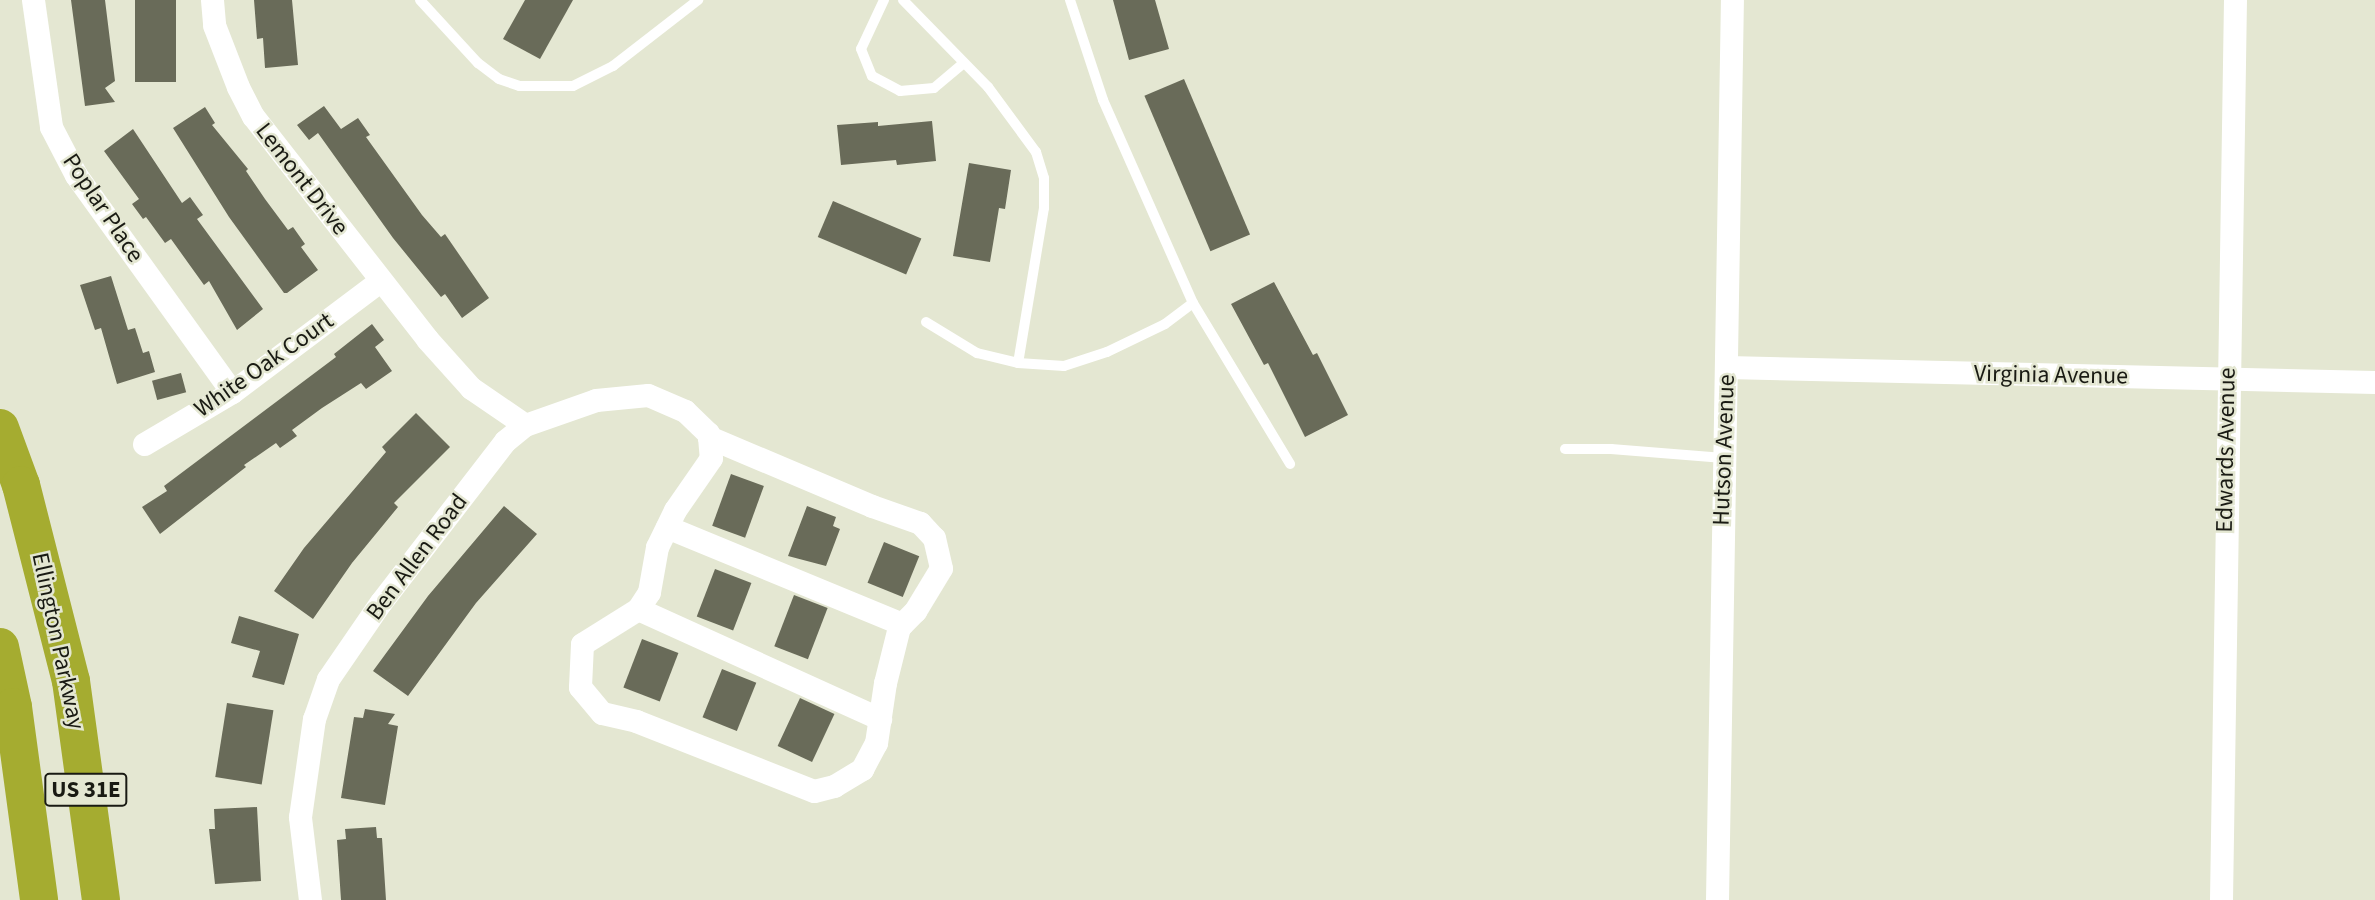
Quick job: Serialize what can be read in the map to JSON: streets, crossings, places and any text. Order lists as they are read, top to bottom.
{
  "streets": {
    "highway": ["Ellington Parkway", "US 31E"],
    "street": [
      "Lemont Drive",
      "Poplar Place",
      "White Oak Court",
      "Virginia Avenue",
      "Hutson Avenue",
      "Edwards Avenue",
      "Ben Allen Road"
    ]
  },
  "crossings": [
    ["Lemont Drive", "White Oak Court"],
    ["Lemont Drive", "Ben Allen Road"],
    ["Poplar Place", "White Oak Court"],
    ["Virginia Avenue", "Hutson Avenue"],
    ["Virginia Avenue", "Edwards Avenue"]
  ]
}
